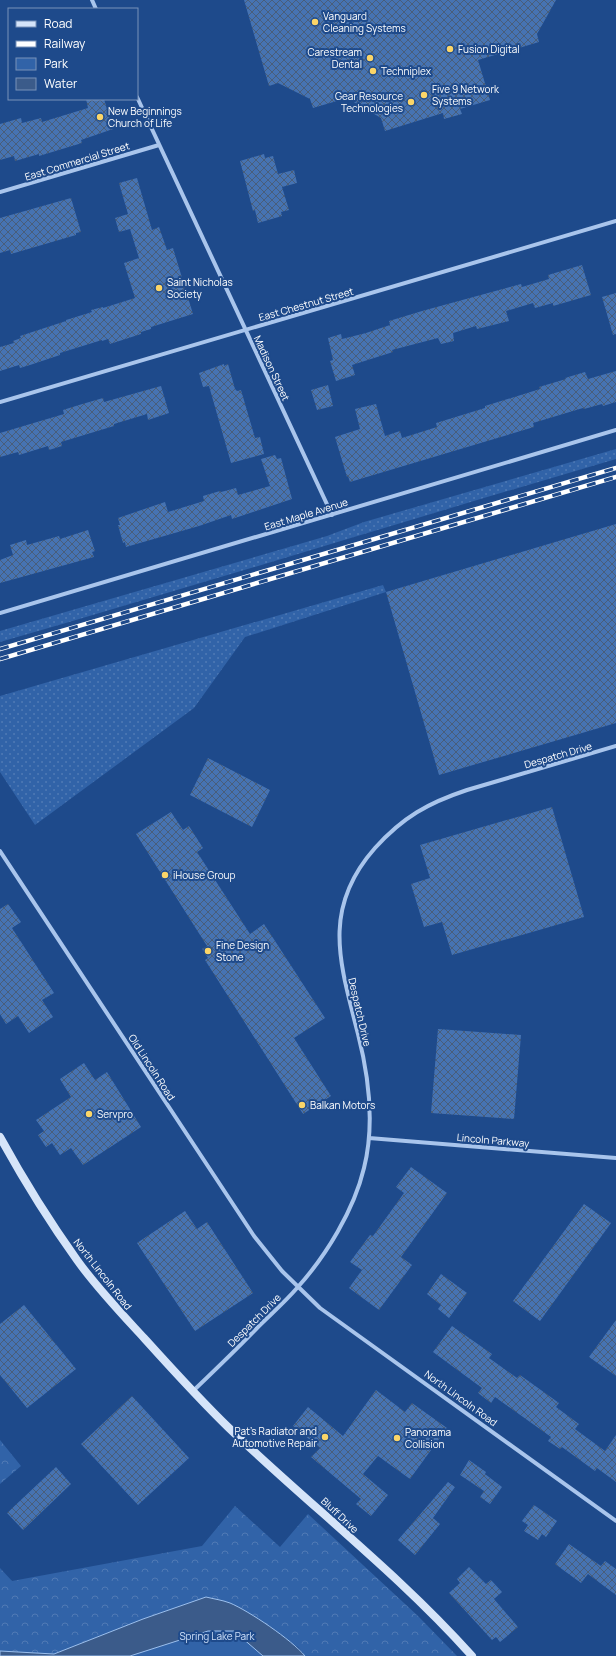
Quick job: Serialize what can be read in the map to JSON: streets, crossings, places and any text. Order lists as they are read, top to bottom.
{
  "streets": {
    "street": [
      "East Commercial Street",
      "East Chestnut Street",
      "Madison Street",
      "East Maple Avenue",
      "Despatch Drive",
      "Old Lincoln Road",
      "Lincoln Parkway",
      "North Lincoln Road",
      "Bluff Drive"
    ]
  },
  "crossings": [
    ["East Commercial Street", "Madison Street"],
    ["East Chestnut Street", "Madison Street"],
    ["Madison Street", "East Maple Avenue"],
    ["Despatch Drive", "Old Lincoln Road"],
    ["Despatch Drive", "Lincoln Parkway"],
    ["Despatch Drive", "North Lincoln Road"],
    ["Despatch Drive", "Bluff Drive"],
    ["Old Lincoln Road", "North Lincoln Road"],
    ["North Lincoln Road", "Bluff Drive"]
  ],
  "parks": ["Spring Lake Park"],
  "places": [
    "Vanguard Cleaning Systems",
    "Fusion Digital",
    "Carestream Dental",
    "Techniplex",
    "Five 9 Network Systems",
    "Gear Resource Technologies",
    "New Beginnings Church of Life",
    "Saint Nicholas Society",
    "iHouse Group",
    "Fine Design Stone",
    "Balkan Motors",
    "Servpro",
    "Pat's Radiator and Automotive Repair",
    "Panorama Collision"
  ],
  "legend": [
    "Road",
    "Railway",
    "Park",
    "Water"
  ]
}
